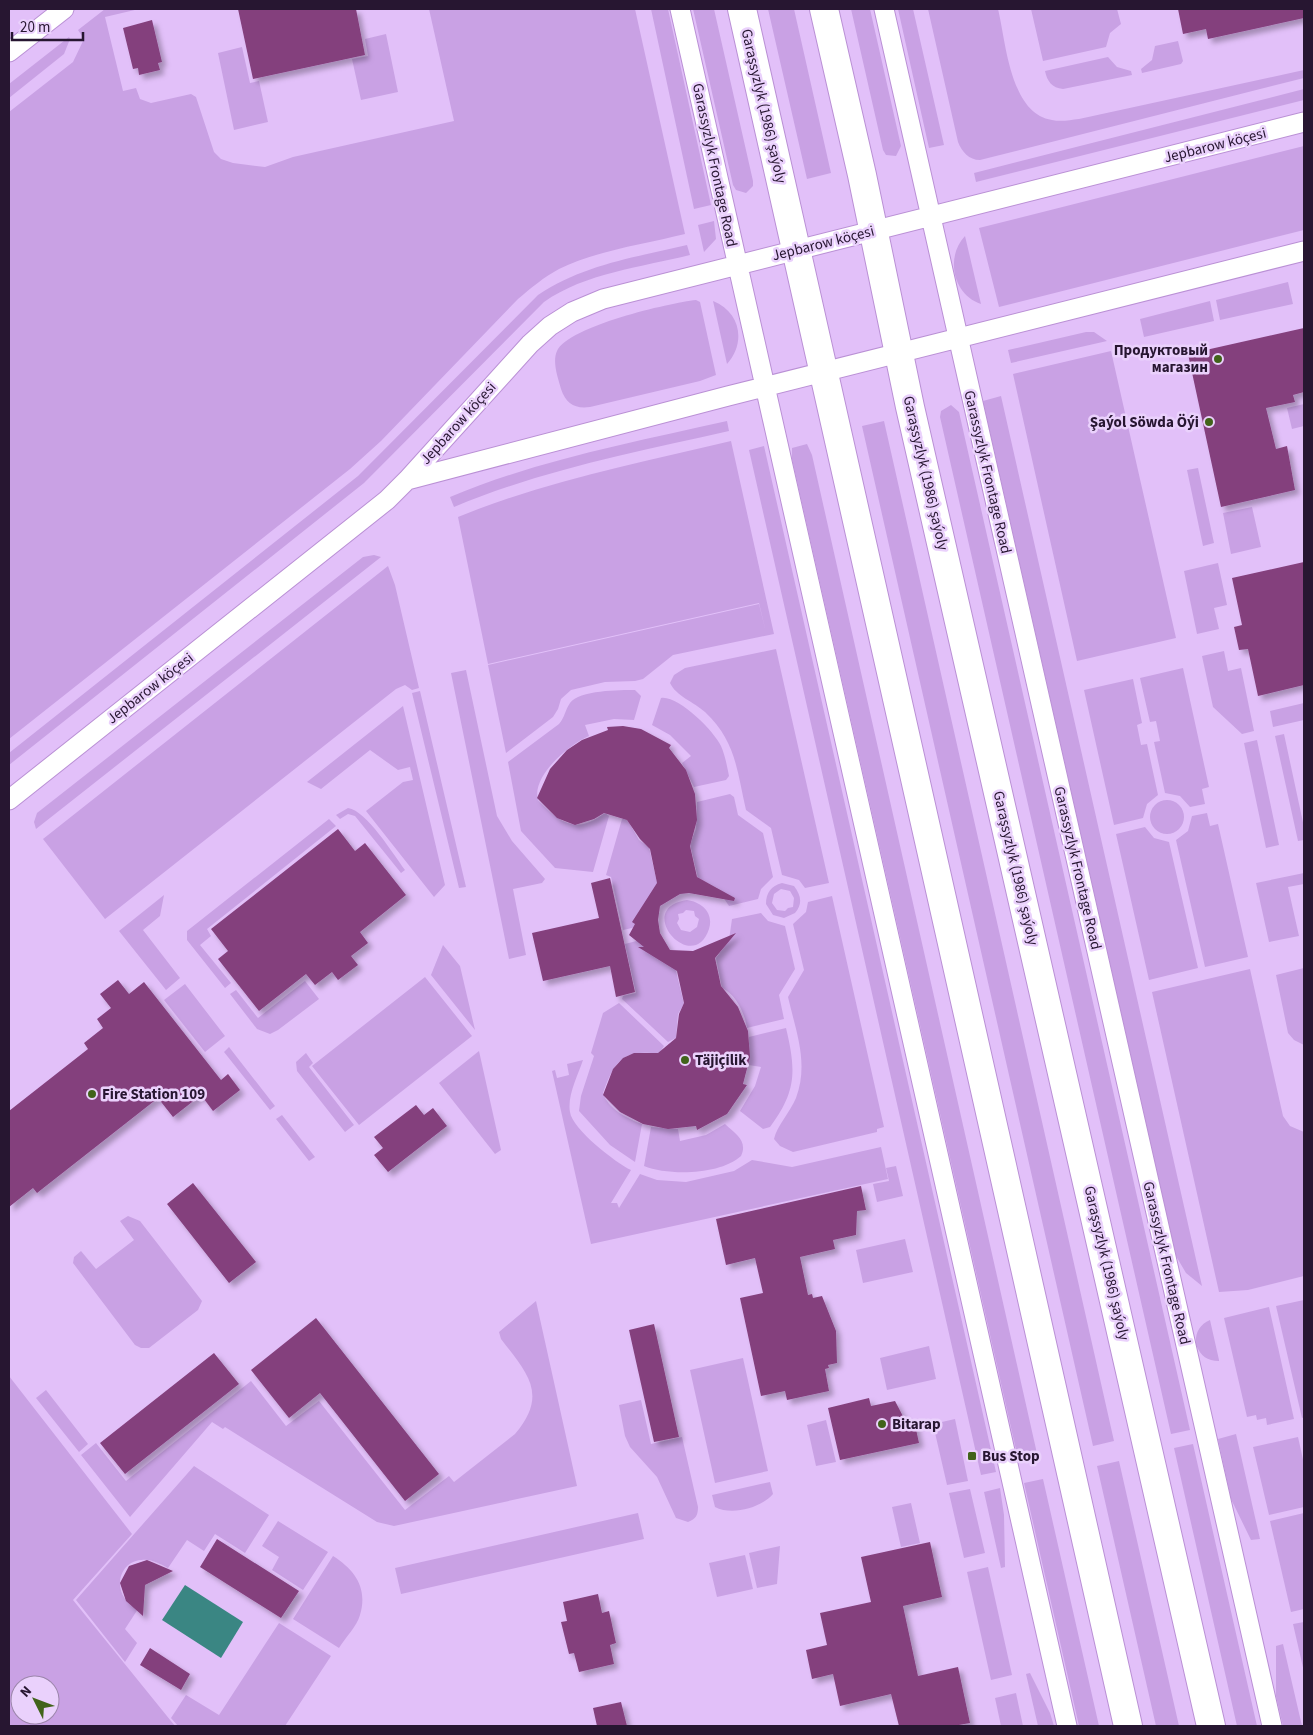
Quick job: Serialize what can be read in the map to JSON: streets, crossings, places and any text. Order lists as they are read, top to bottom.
{
  "streets": {
    "main road": ["Garaşsyzlyk (1986) şaýoly"],
    "street": ["Jepbarow köçesi", "Garassyzlyk Frontage Road"]
  },
  "crossings": [
    ["Garaşsyzlyk (1986) şaýoly", "Jepbarow köçesi"],
    ["Jepbarow köçesi", "Garassyzlyk Frontage Road"]
  ],
  "places": {
    "other": [
      "Продуктовый магазин",
      "Şaýol Söwda Öýi",
      "Täjiçilik",
      "Fire Station 109",
      "Bitarap"
    ],
    "transit": ["Bus Stop"]
  },
  "scale_bar": "20 m",
  "north": "top left"
}
